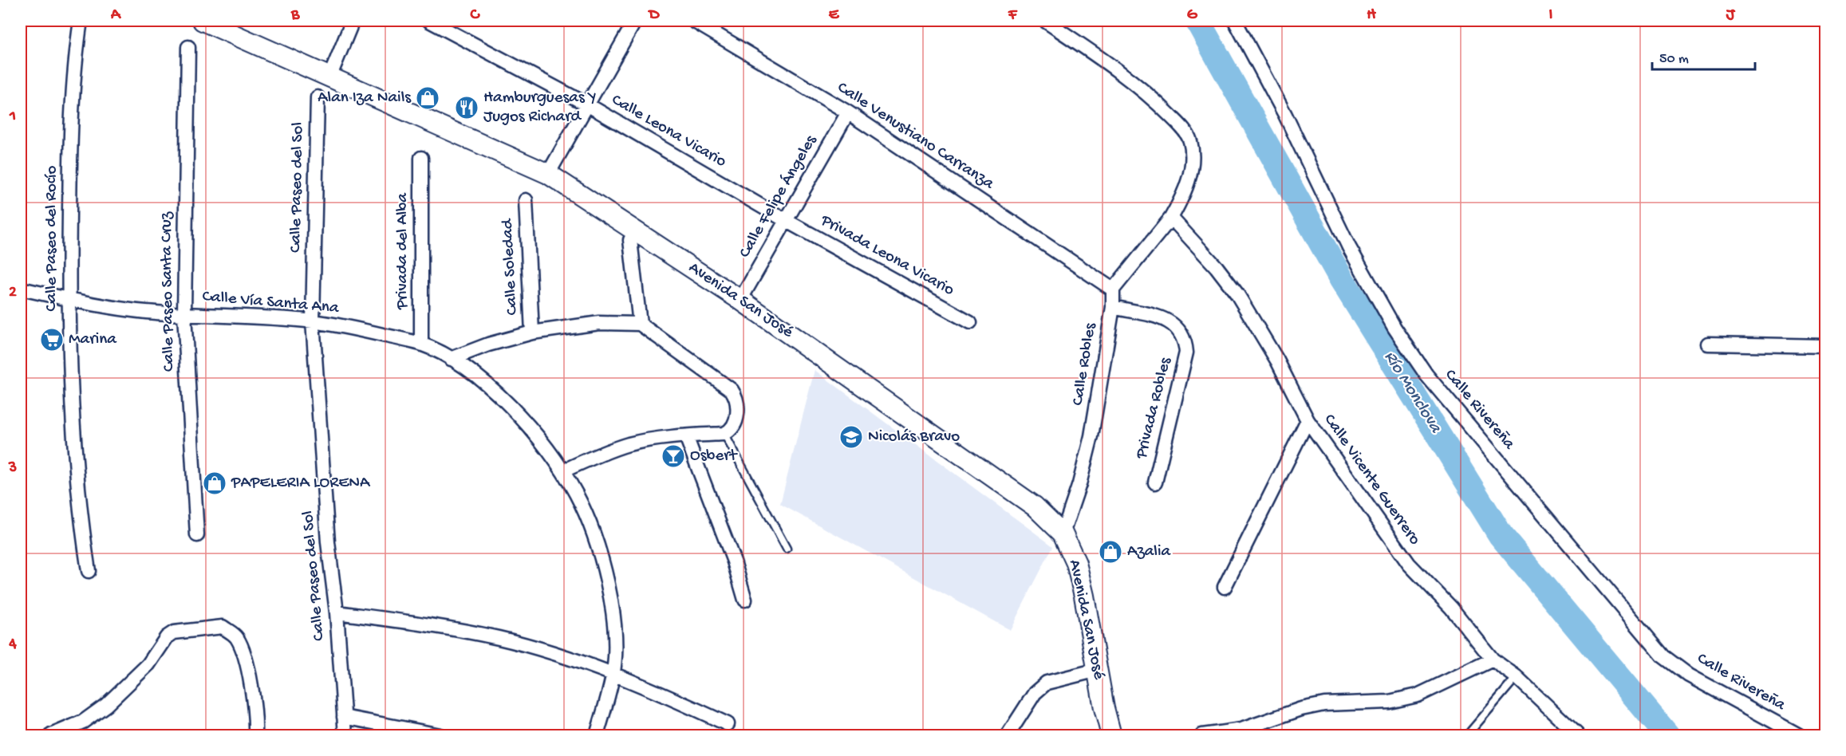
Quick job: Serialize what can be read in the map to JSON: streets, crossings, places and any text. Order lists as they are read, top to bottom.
{
  "streets": {
    "street": [
      "Calle Leona Vicario",
      "Calle Venustiano Carranza",
      "Calle Paseo del Sol",
      "Calle Felipe Ángeles",
      "Calle Paseo del Rocío",
      "Privada del Alba",
      "Privada Leona Vicario",
      "Calle Soledad",
      "Calle Paseo Santa Cruz",
      "Avenida San José",
      "Calle Vía Santa Ana",
      "Calle Robles",
      "Privada Robles",
      "Calle Rivereña",
      "Calle Vicente Guerrero"
    ]
  },
  "crossings": [
    ["Calle Leona Vicario", "Calle Felipe Ángeles"],
    ["Calle Leona Vicario", "Privada Leona Vicario"],
    ["Calle Venustiano Carranza", "Calle Felipe Ángeles"],
    ["Calle Venustiano Carranza", "Calle Robles"],
    ["Calle Paseo del Sol", "Calle Vía Santa Ana"],
    ["Calle Felipe Ángeles", "Privada Leona Vicario"],
    ["Calle Felipe Ángeles", "Avenida San José"],
    ["Calle Paseo del Rocío", "Calle Vía Santa Ana"],
    ["Privada del Alba", "Calle Vía Santa Ana"],
    ["Calle Paseo Santa Cruz", "Calle Vía Santa Ana"],
    ["Avenida San José", "Calle Robles"],
    ["Calle Robles", "Privada Robles"]
  ],
  "water": ["Río Monclova"],
  "places": {
    "shop": ["Alan Iza Nails", "PAPELERIA LORENA", "Azalia"],
    "restaurant": ["Hamburguesas Y Jugos Richard"],
    "supermarket": ["Marina"],
    "school or university": ["Nicolás Bravo"],
    "bar": ["Osbert"]
  },
  "scale_bar": "50 m",
  "grid": {
    "columns": [
      "A",
      "B",
      "C",
      "D",
      "E",
      "F",
      "G",
      "H",
      "I",
      "J"
    ],
    "rows": [
      "1",
      "2",
      "3",
      "4"
    ]
  }
}
